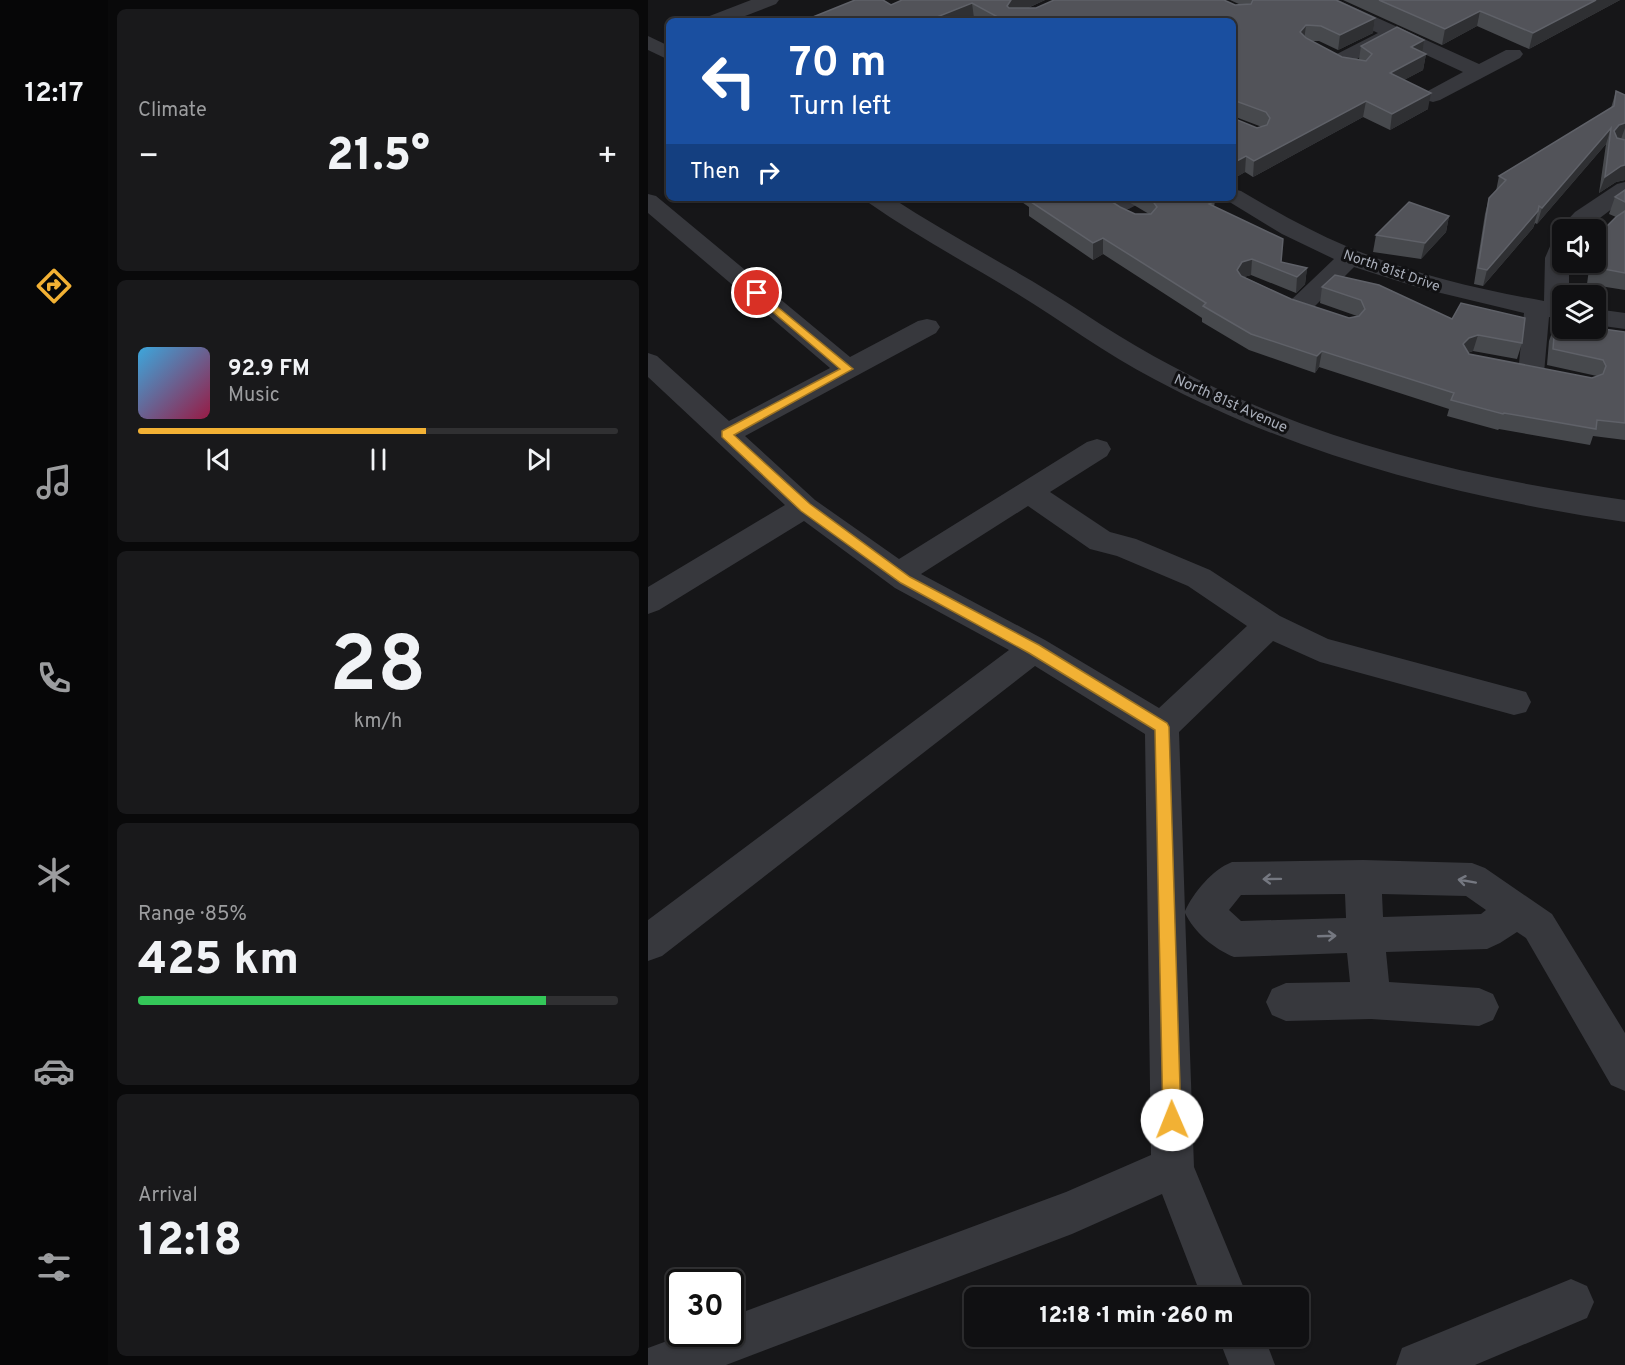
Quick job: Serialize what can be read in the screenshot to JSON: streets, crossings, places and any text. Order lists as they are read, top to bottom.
{
  "streets": {
    "street": ["North 81st Drive", "North 81st Avenue"]
  },
  "page": {
    "tabs": "12:17",
    "tile": [
      "Climate",
      ["28", "km/h"],
      ["Range · 85%", "425 km"],
      ["Arrival", "12:18"]
    ],
    "turn": ["70 m", "Turn left"],
    "heat": ["−", "21.5°", "+"],
    "then": "Then",
    "song": ["92.9 FM", "Music"],
    "limit": "30",
    "trip": "12:18 · 1 min · 260 m"
  }
}
